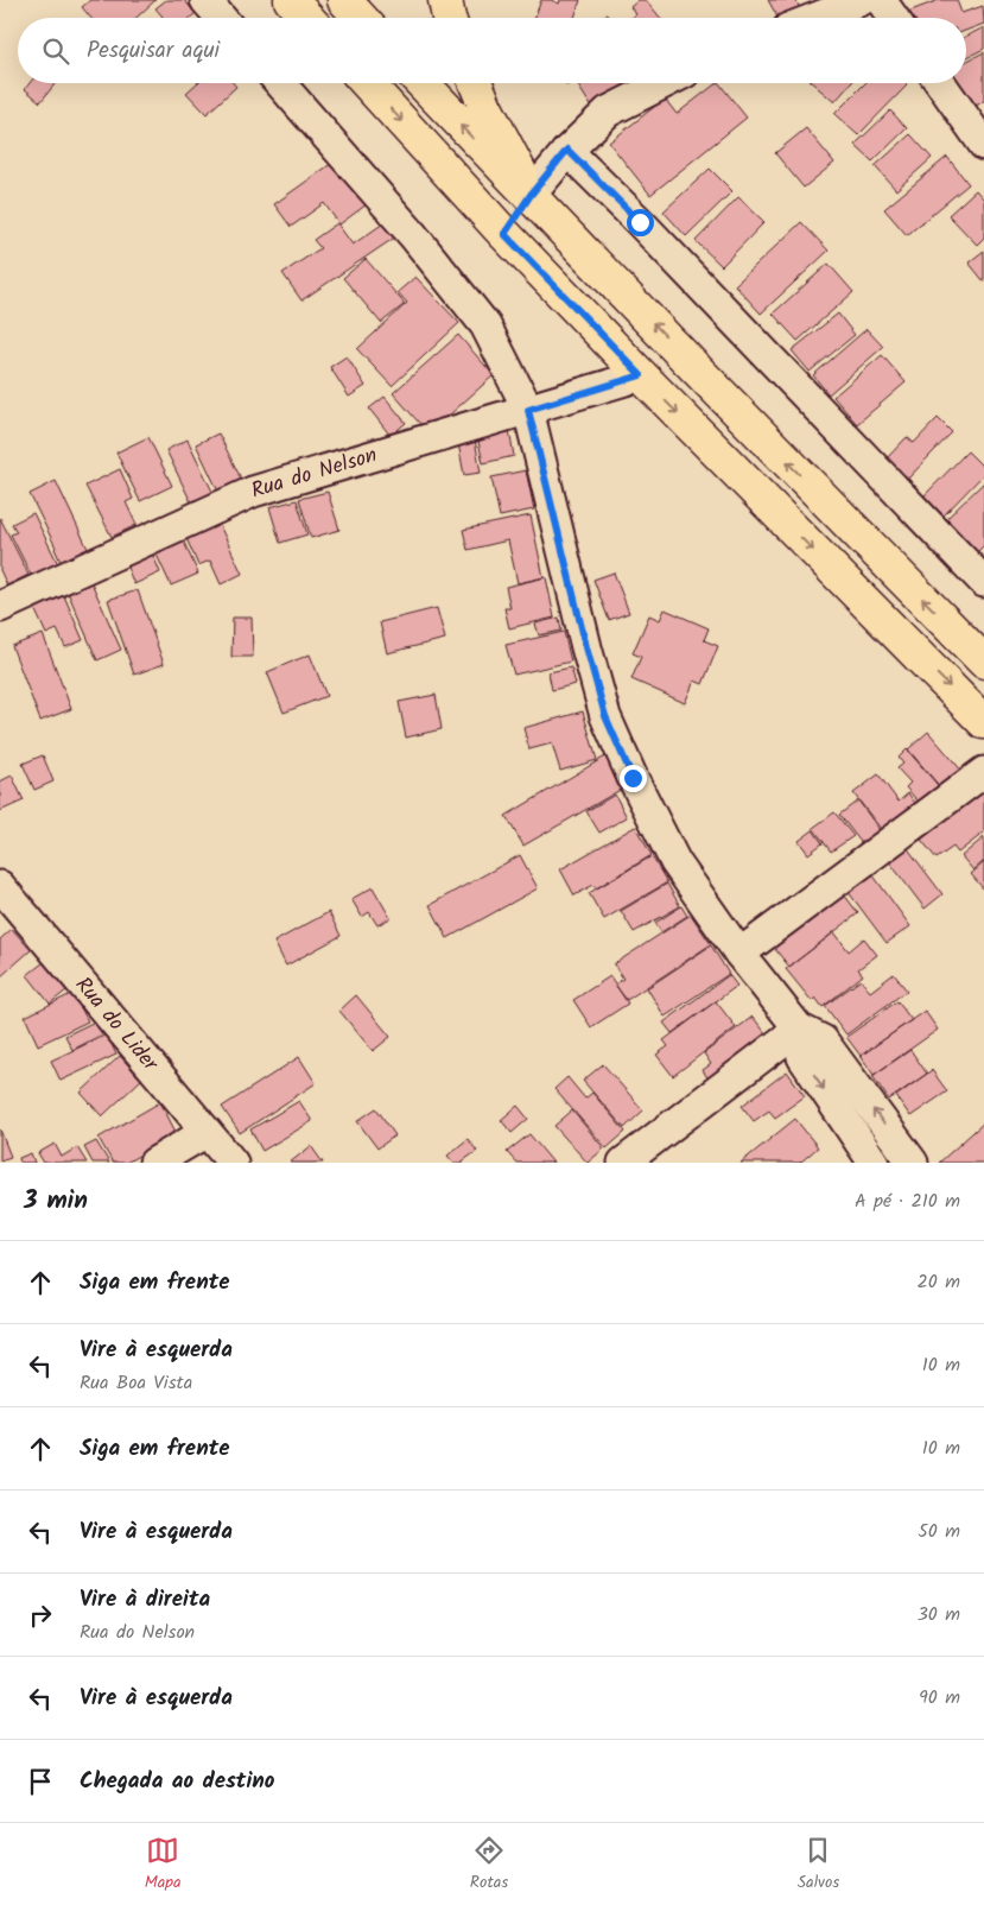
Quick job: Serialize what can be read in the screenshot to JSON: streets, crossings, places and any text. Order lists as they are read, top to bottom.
{
  "streets": {
    "street": ["Rua do Nelson", "Rua do Lider"]
  },
  "page": {
    "search": "Pesquisar aqui",
    "heading": ["3 min", "A pé · 210 m"],
    "list": [
      ["Siga em frente", "20 m"],
      ["Vire à esquerda", "Rua Boa Vista", "10 m"],
      ["Siga em frente", "10 m"],
      ["Vire à esquerda", "50 m"],
      ["Vire à direita", "Rua do Nelson", "30 m"],
      ["Vire à esquerda", "90 m"],
      "Chegada ao destino"
    ],
    "nav": ["Mapa", "Rotas", "Salvos"]
  }
}
